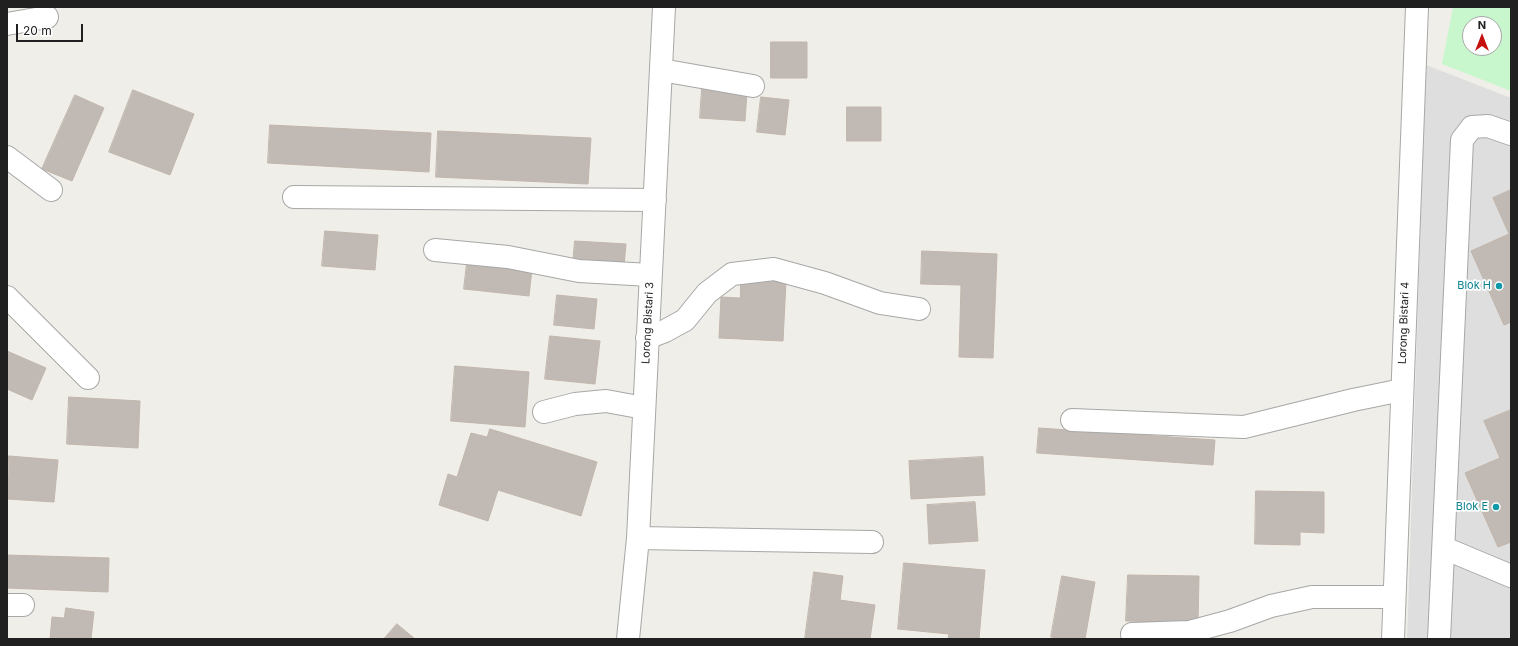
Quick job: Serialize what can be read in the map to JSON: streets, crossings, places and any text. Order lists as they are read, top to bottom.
{
  "streets": {
    "street": ["Lorong Bistari 3", "Lorong Bistari 4"]
  },
  "places": ["Blok H", "Blok E"],
  "scale_bar": "20 m",
  "north": "top"
}
